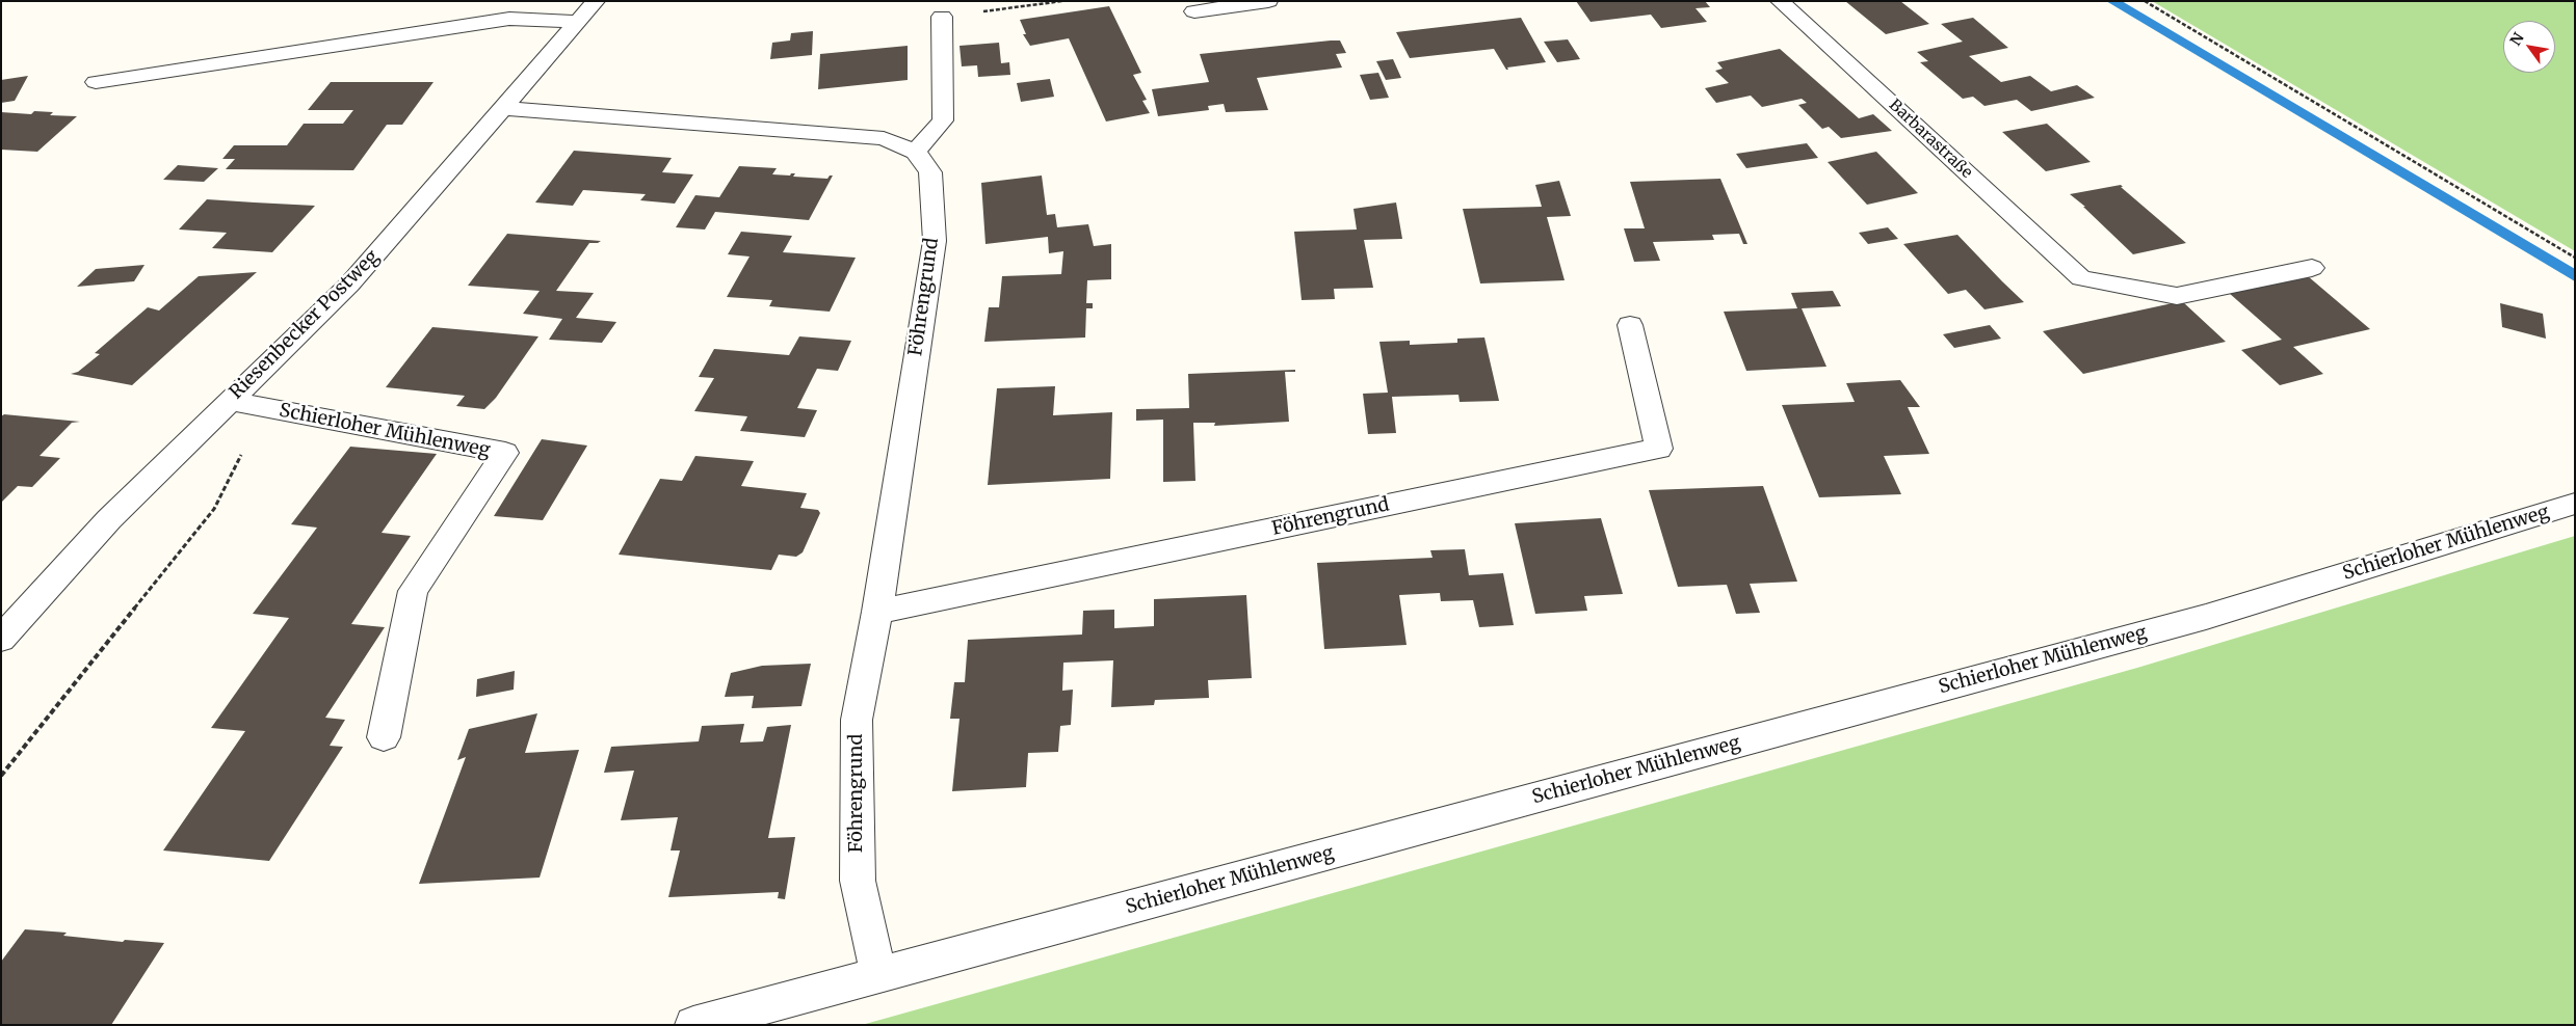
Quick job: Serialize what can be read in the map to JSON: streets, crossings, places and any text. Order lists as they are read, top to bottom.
{
  "streets": {
    "street": [
      "Barbarastraße",
      "Föhrengrund",
      "Riesenbecker Postweg",
      "Schierloher Mühlenweg"
    ]
  },
  "crossings": [
    ["Föhrengrund", "Schierloher Mühlenweg"],
    ["Riesenbecker Postweg", "Schierloher Mühlenweg"]
  ],
  "north": "top left"
}
